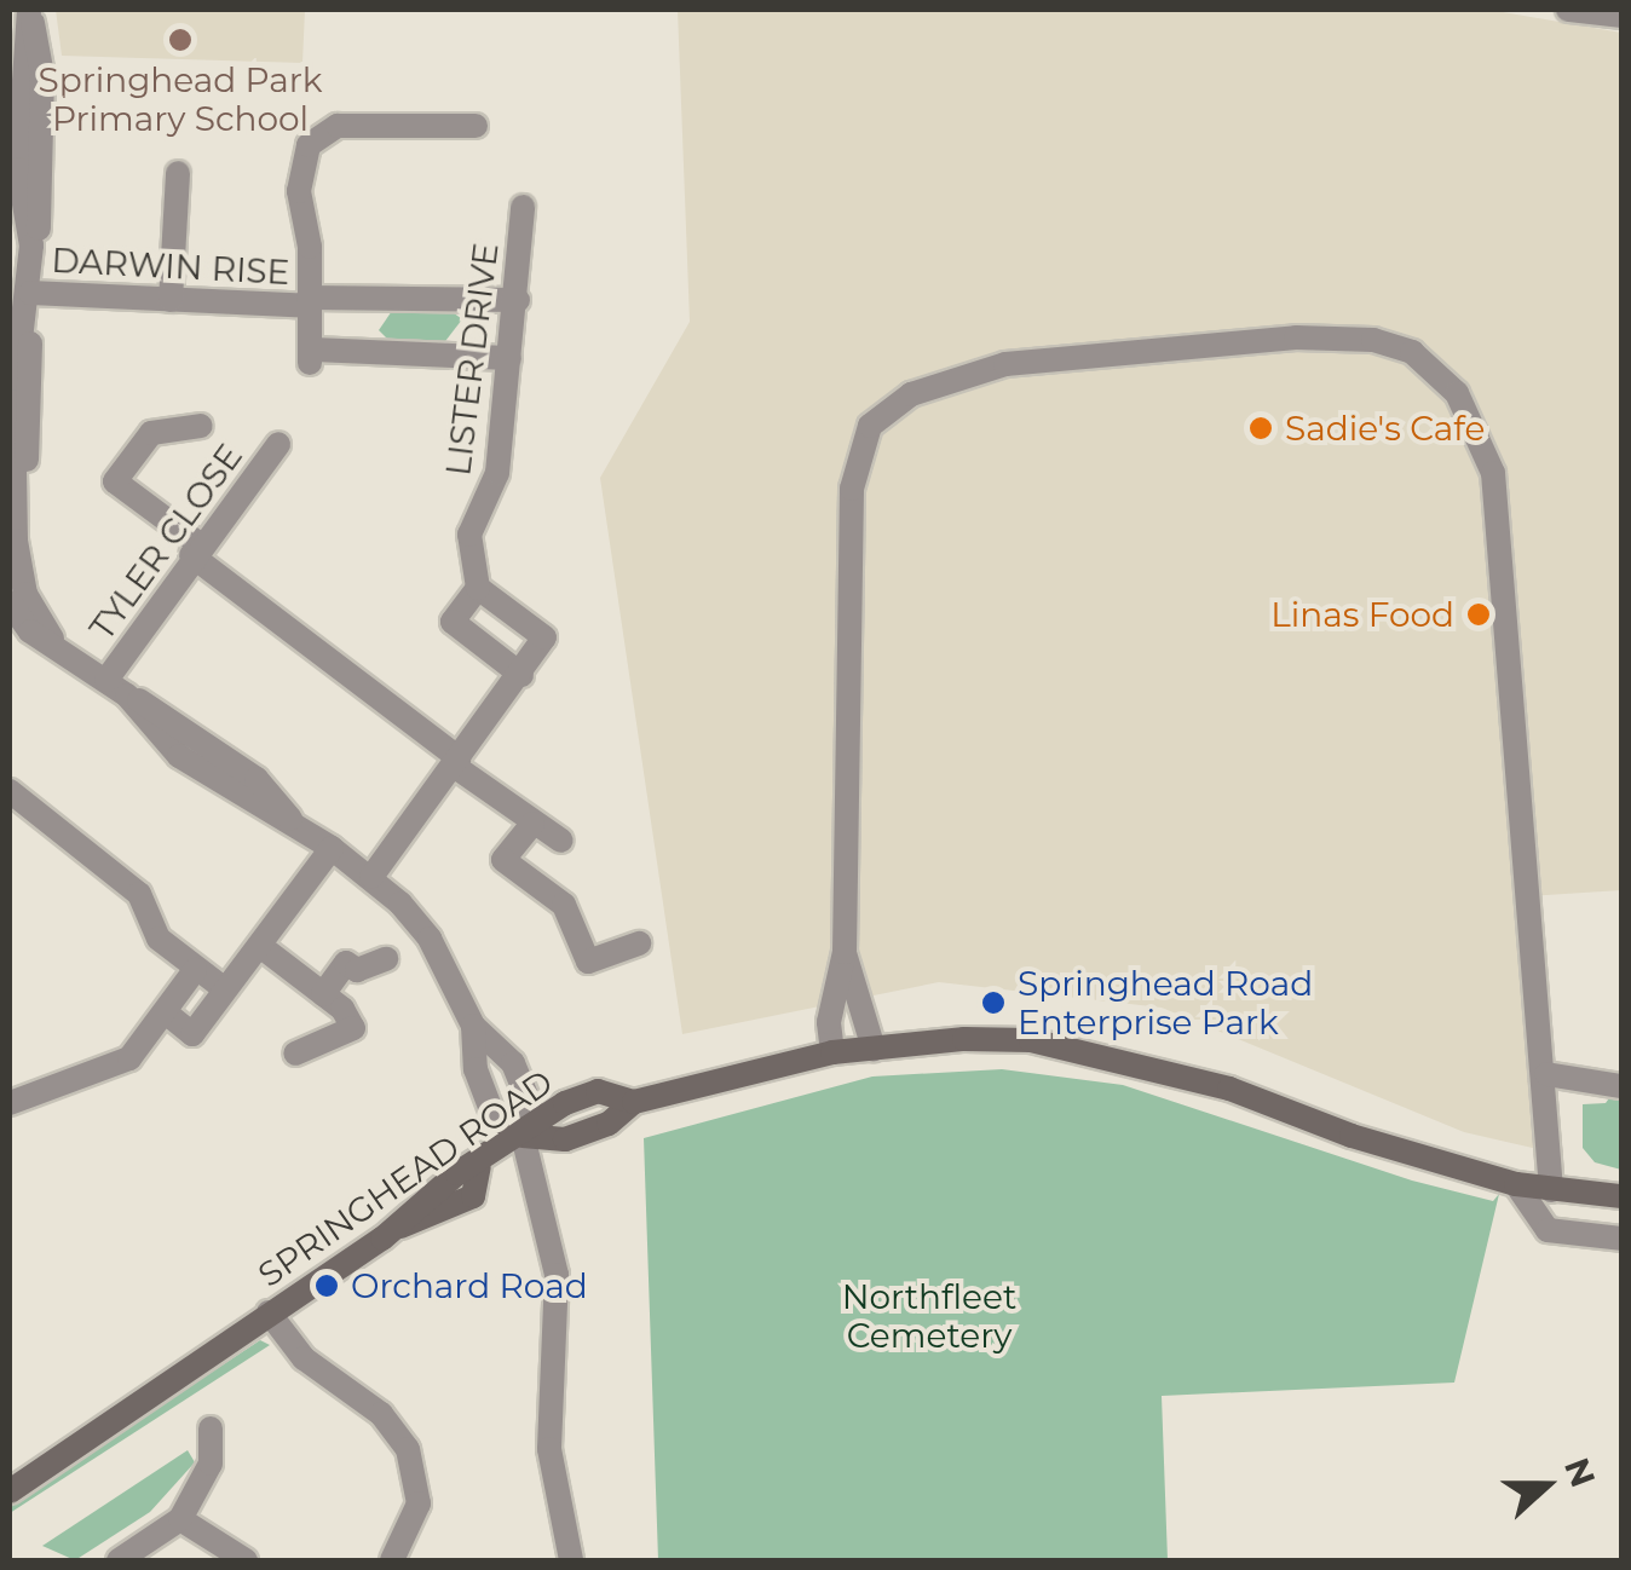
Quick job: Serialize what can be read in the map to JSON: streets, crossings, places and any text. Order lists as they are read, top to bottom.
{
  "streets": {
    "main road": ["SPRINGHEAD ROAD"],
    "street": ["DARWIN RISE", "LISTER DRIVE", "TYLER CLOSE"]
  },
  "crossings": [
    ["DARWIN RISE", "LISTER DRIVE"]
  ],
  "parks": ["Northfleet Cemetery"],
  "places": [
    "Springhead Park Primary School",
    "Sadie's Cafe",
    "Linas Food",
    "Springhead Road Enterprise Park",
    "Orchard Road"
  ],
  "north": "right"
}
